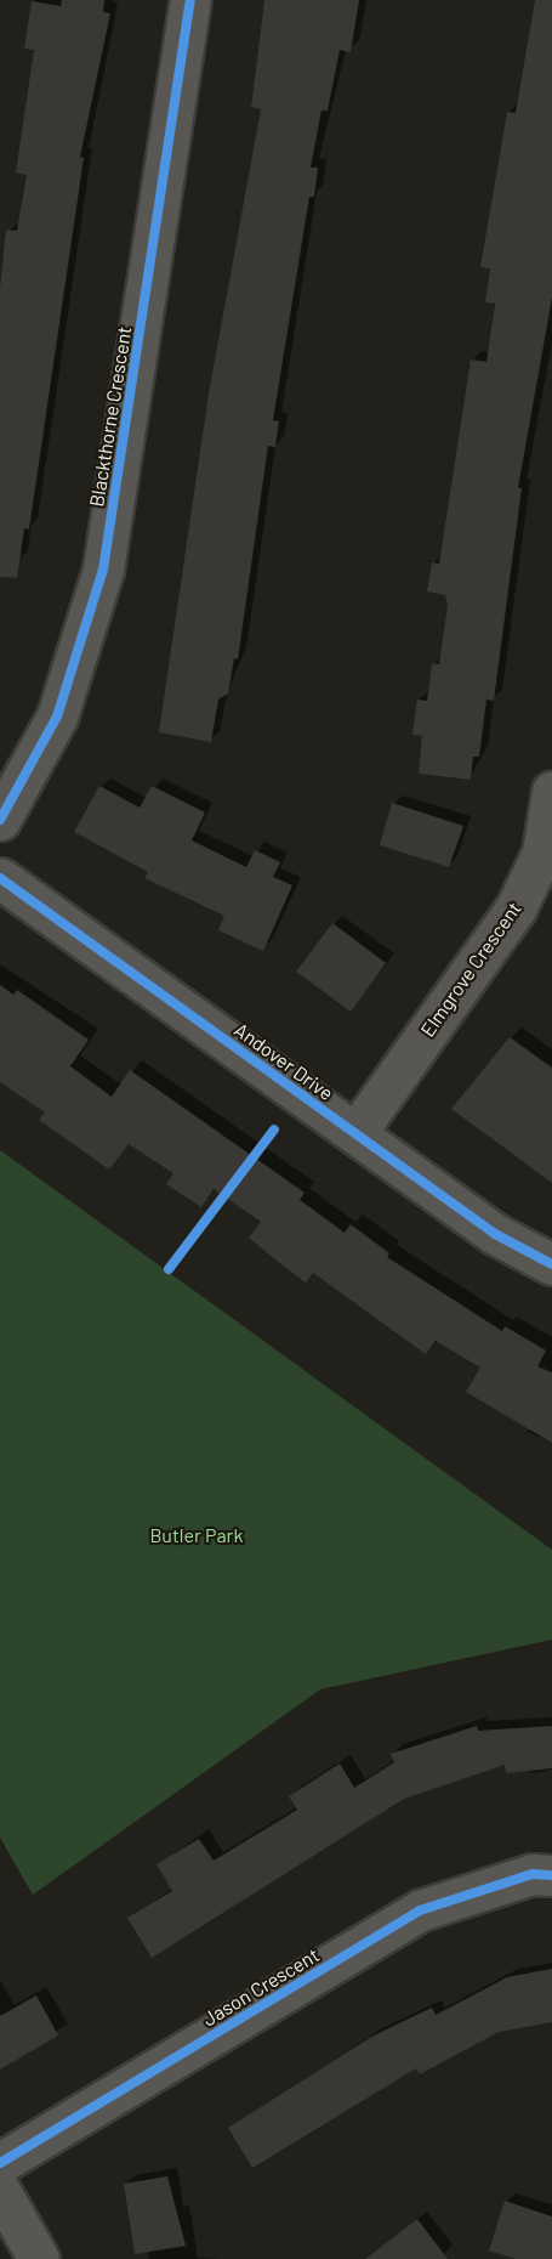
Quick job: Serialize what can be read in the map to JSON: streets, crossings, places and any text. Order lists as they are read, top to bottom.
{
  "streets": {
    "street": [
      "Blackthorne Crescent",
      "Elmgrove Crescent",
      "Andover Drive",
      "Jason Crescent"
    ]
  },
  "crossings": [
    ["Elmgrove Crescent", "Andover Drive"]
  ],
  "parks": ["Butler Park"]
}
